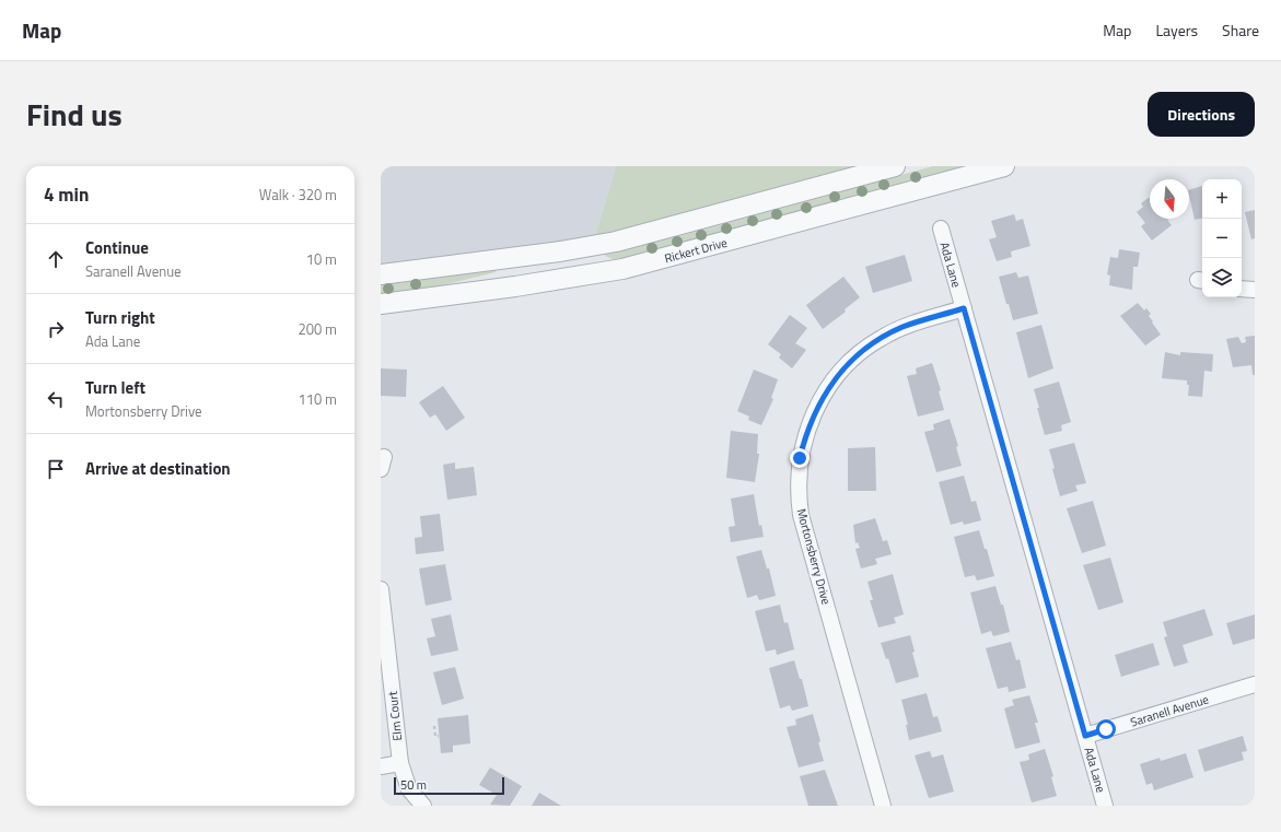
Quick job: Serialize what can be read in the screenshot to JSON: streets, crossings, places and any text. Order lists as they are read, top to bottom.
{
  "streets": {
    "street": [
      "Rickert Drive",
      "Ada Lane",
      "Mortonsberry Drive",
      "Saranell Avenue",
      "Elm Court"
    ]
  },
  "crossings": [
    ["Ada Lane", "Mortonsberry Drive"],
    ["Ada Lane", "Saranell Avenue"]
  ],
  "scale_bar": "50 m",
  "north": "bottom",
  "page": {
    "header": "Map",
    "nav": ["Map", "Layers", "Share"],
    "title": "Find us",
    "buttons": "Directions",
    "heading": ["4 min", "Walk · 320 m"],
    "map_buttons": ["+", "−"],
    "list": [
      ["Continue", "Saranell Avenue", "10 m"],
      ["Turn right", "Ada Lane", "200 m"],
      ["Turn left", "Mortonsberry Drive", "110 m"],
      "Arrive at destination"
    ],
    "scale": "50 m"
  }
}
